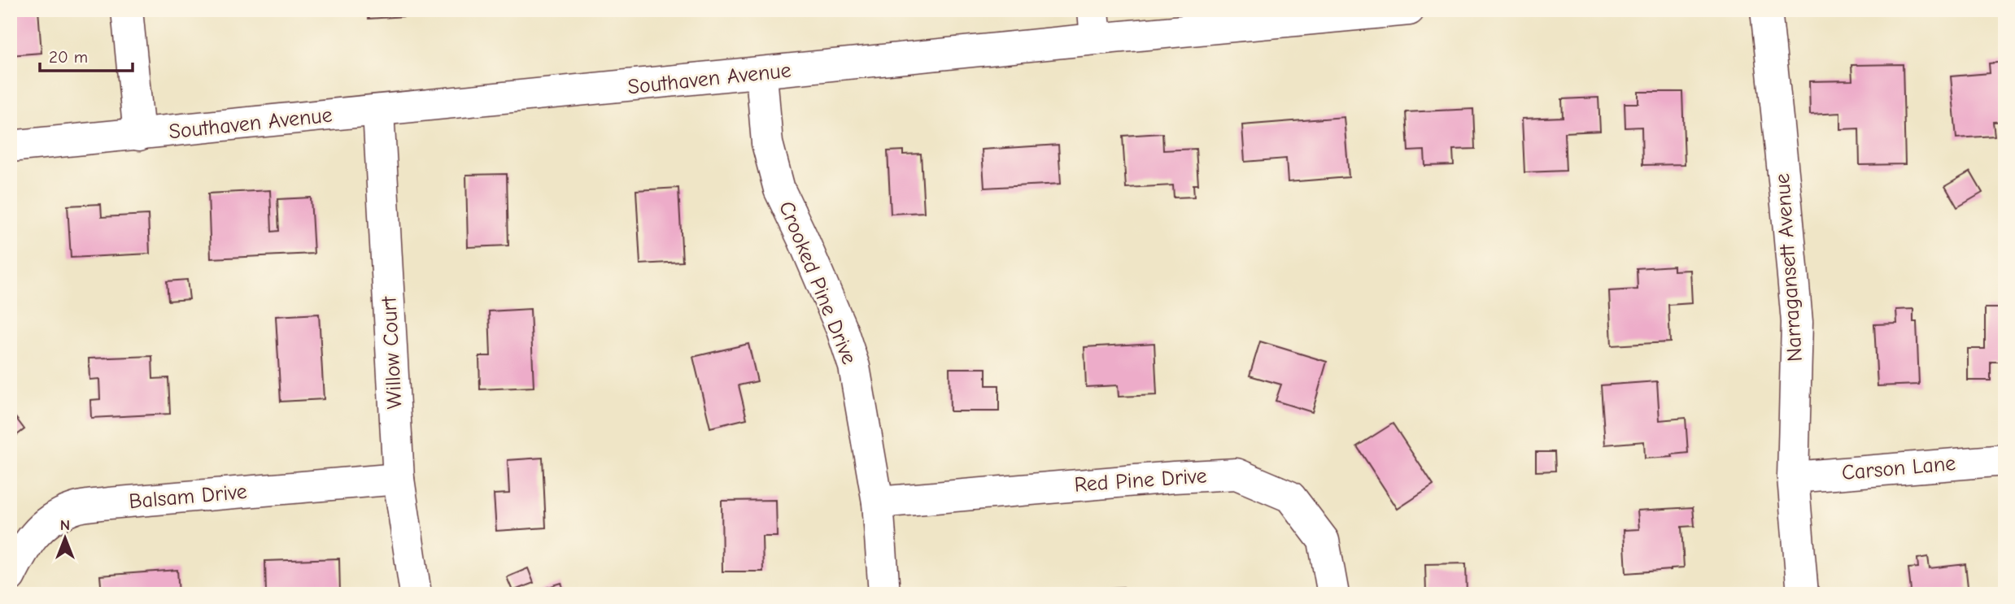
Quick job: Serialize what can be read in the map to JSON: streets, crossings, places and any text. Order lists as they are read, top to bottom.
{
  "streets": {
    "street": [
      "Southaven Avenue",
      "Narragansett Avenue",
      "Crooked Pine Drive",
      "Willow Court",
      "Carson Lane",
      "Red Pine Drive",
      "Balsam Drive"
    ]
  },
  "crossings": [
    ["Southaven Avenue", "Crooked Pine Drive"],
    ["Southaven Avenue", "Willow Court"],
    ["Narragansett Avenue", "Carson Lane"],
    ["Crooked Pine Drive", "Red Pine Drive"],
    ["Willow Court", "Balsam Drive"]
  ],
  "scale_bar": "20 m",
  "north": "top"
}
